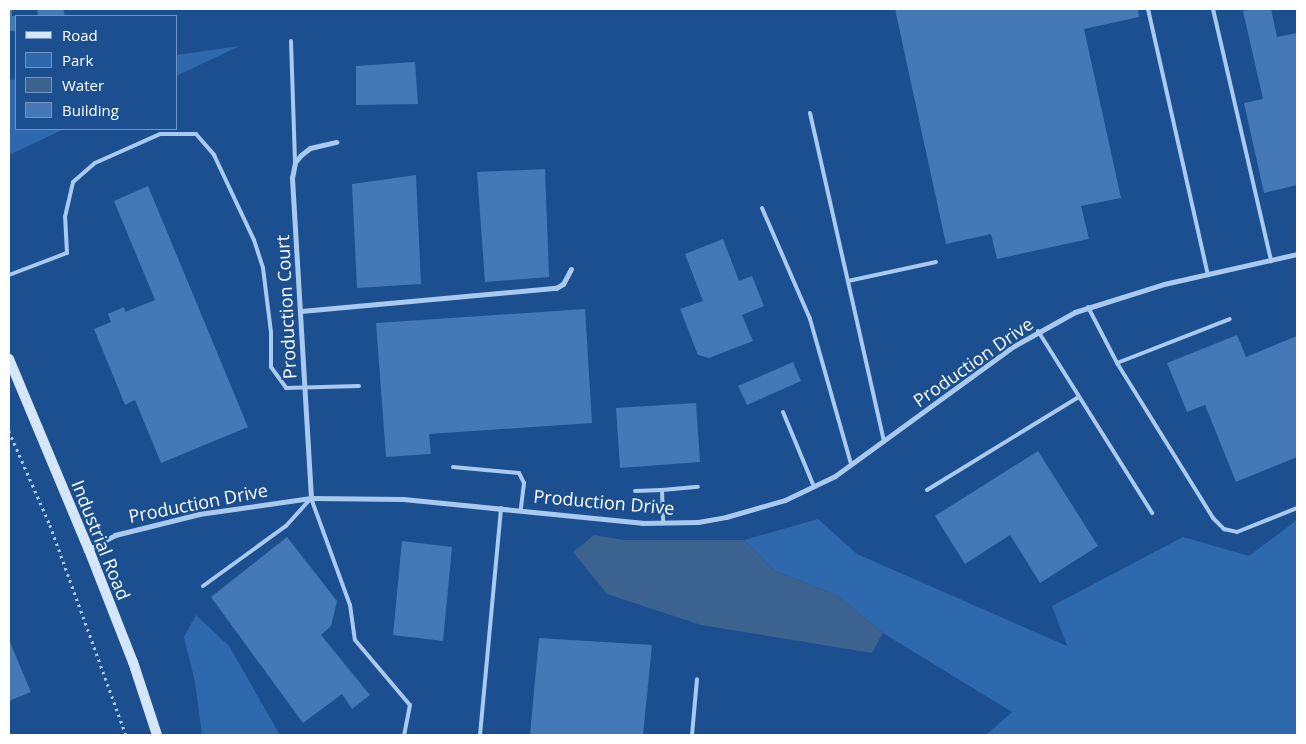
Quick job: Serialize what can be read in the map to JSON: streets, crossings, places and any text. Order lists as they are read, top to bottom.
{
  "streets": {
    "main road": ["Industrial Road"],
    "street": ["Production Court", "Production Drive"]
  },
  "crossings": [
    ["Production Court", "Production Drive"],
    ["Production Drive", "Industrial Road"]
  ],
  "legend": [
    "Road",
    "Park",
    "Water",
    "Building"
  ]
}
